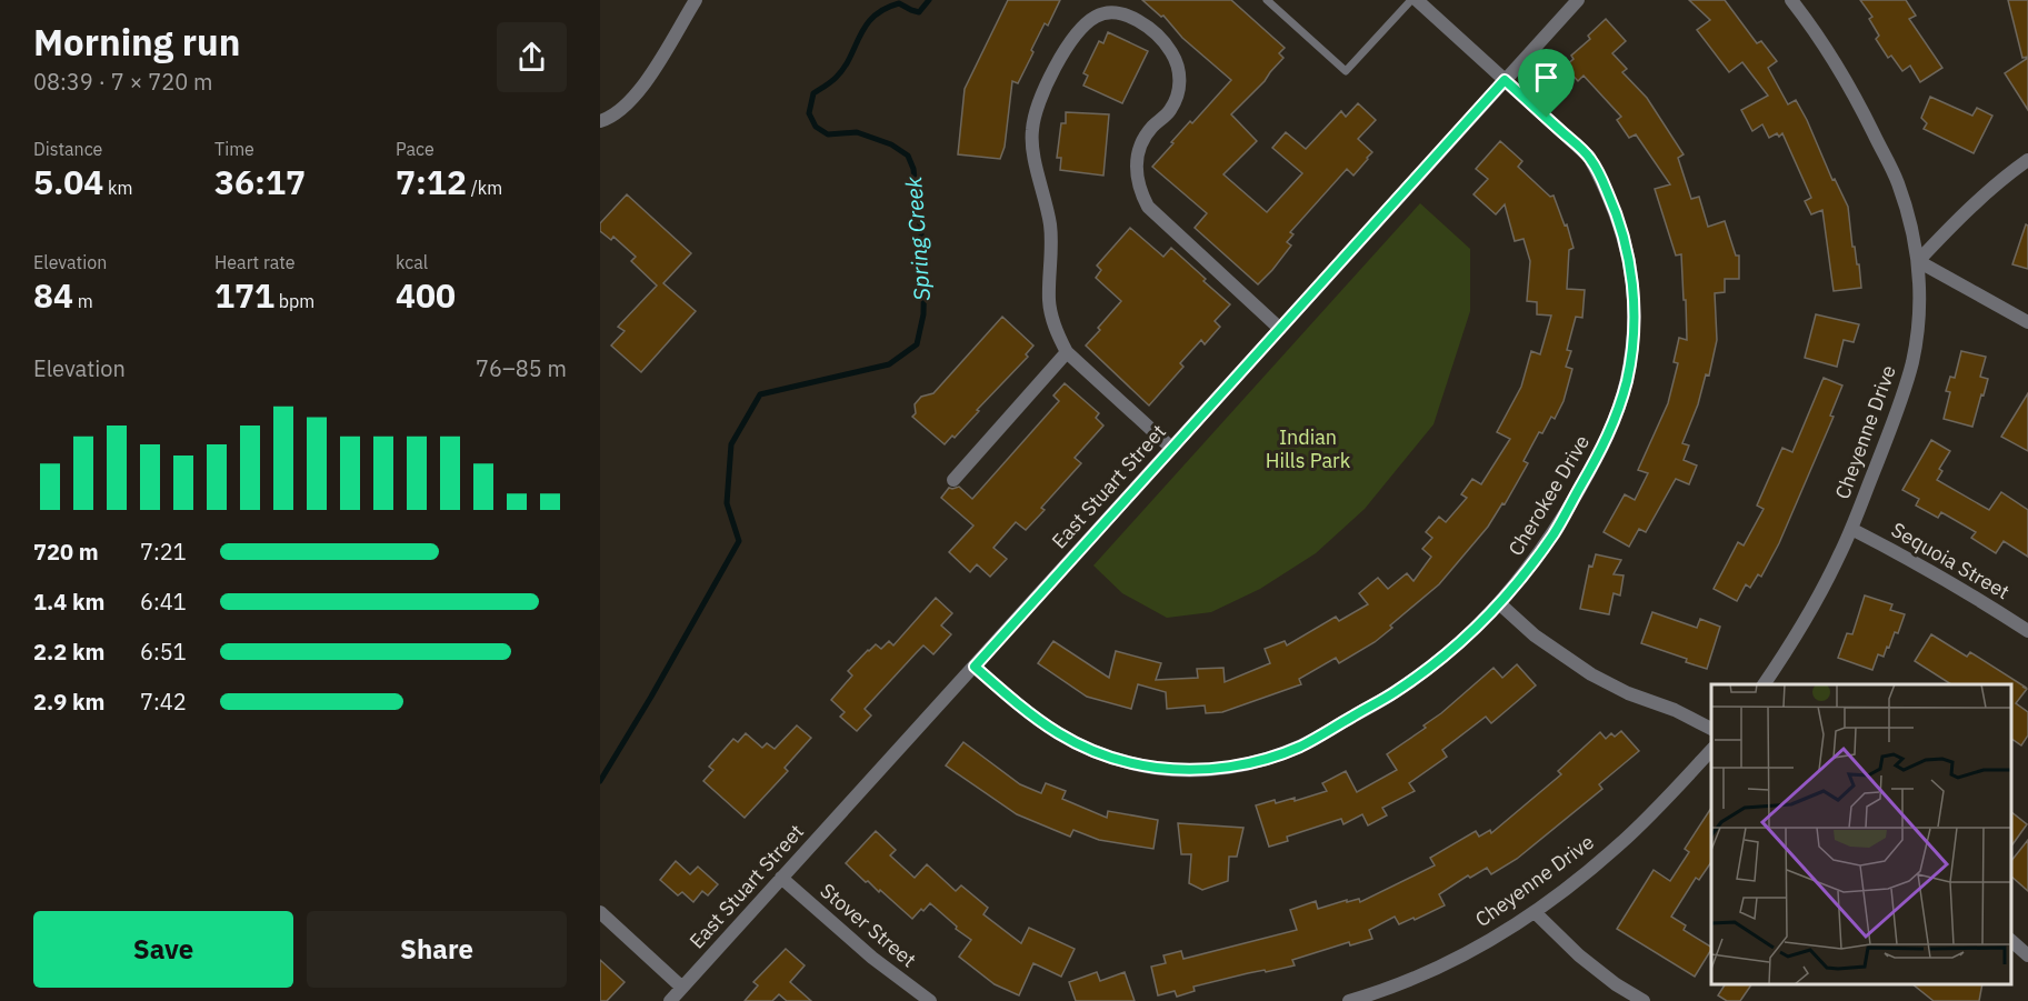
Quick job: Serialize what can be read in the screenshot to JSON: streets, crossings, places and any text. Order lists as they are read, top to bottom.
{
  "streets": {
    "street": [
      "Cheyenne Drive",
      "East Stuart Street",
      "Cherokee Drive",
      "Sequoia Street",
      "Stover Street"
    ]
  },
  "crossings": [
    ["Cheyenne Drive", "Sequoia Street"],
    ["East Stuart Street", "Cherokee Drive"],
    ["East Stuart Street", "Stover Street"]
  ],
  "water": ["Spring Creek"],
  "parks": ["Indian Hills Park"],
  "page": {
    "heading": ["Morning run", "08:39 · 7 × 720 m"],
    "stats": [
      ["Distance", "5.04 km"],
      ["Time", "36:17"],
      ["Pace", "7:12 /km"],
      ["Elevation", "84 m"],
      ["Heart rate", "171 bpm"],
      ["kcal", "400"]
    ],
    "chart": ["Elevation", "76–85 m"],
    "list": [
      {
        "name": "720 m",
        "note": "7:21"
      },
      {
        "name": "1.4 km",
        "note": "6:41"
      },
      {
        "name": "2.2 km",
        "note": "6:51"
      },
      {
        "name": "2.9 km",
        "note": "7:42"
      }
    ],
    "buttons": ["Save", "Share"]
  }
}
